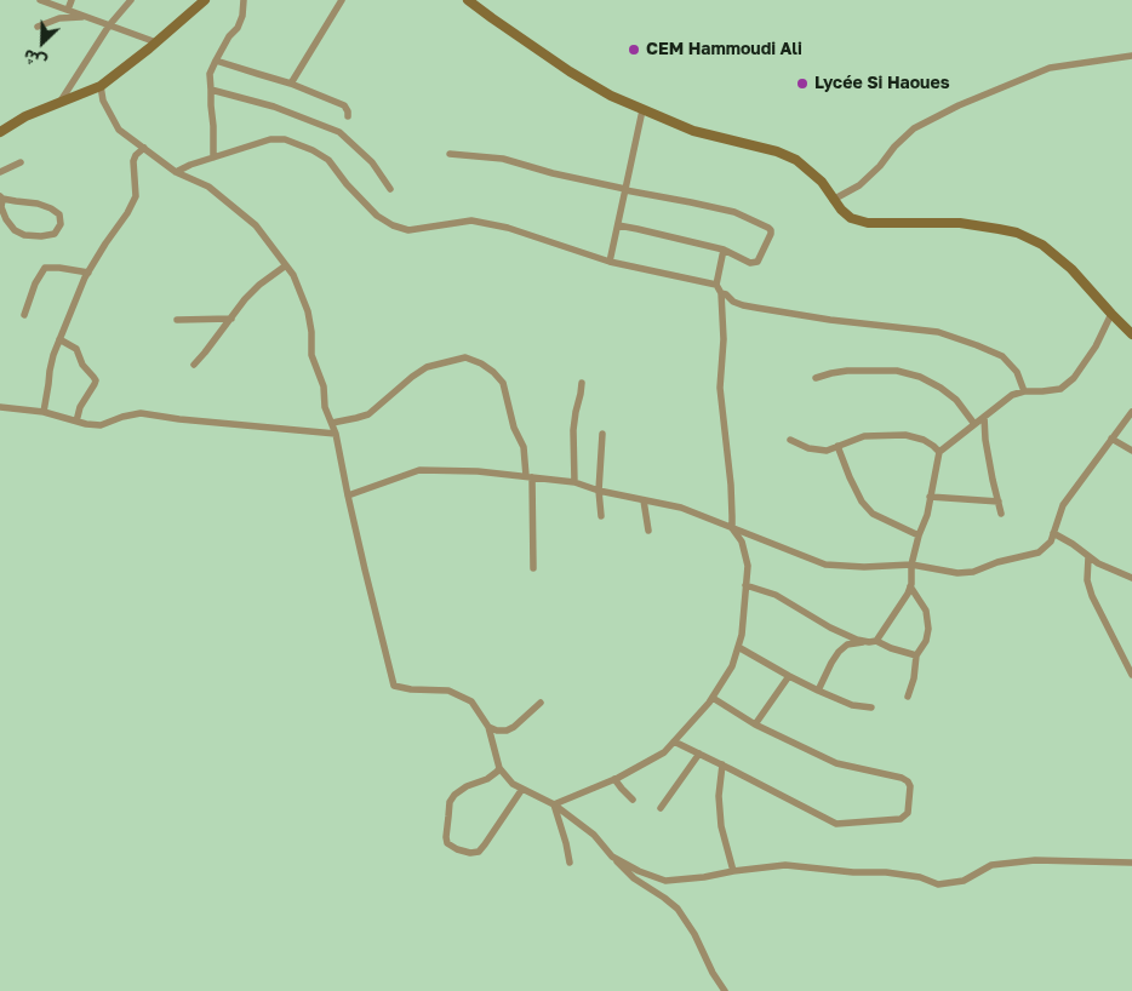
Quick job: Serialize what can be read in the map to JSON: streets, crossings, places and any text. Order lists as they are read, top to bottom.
{
  "places": ["CEM Hammoudi Ali", "Lycée Si Haoues"],
  "north": "bottom left"
}
